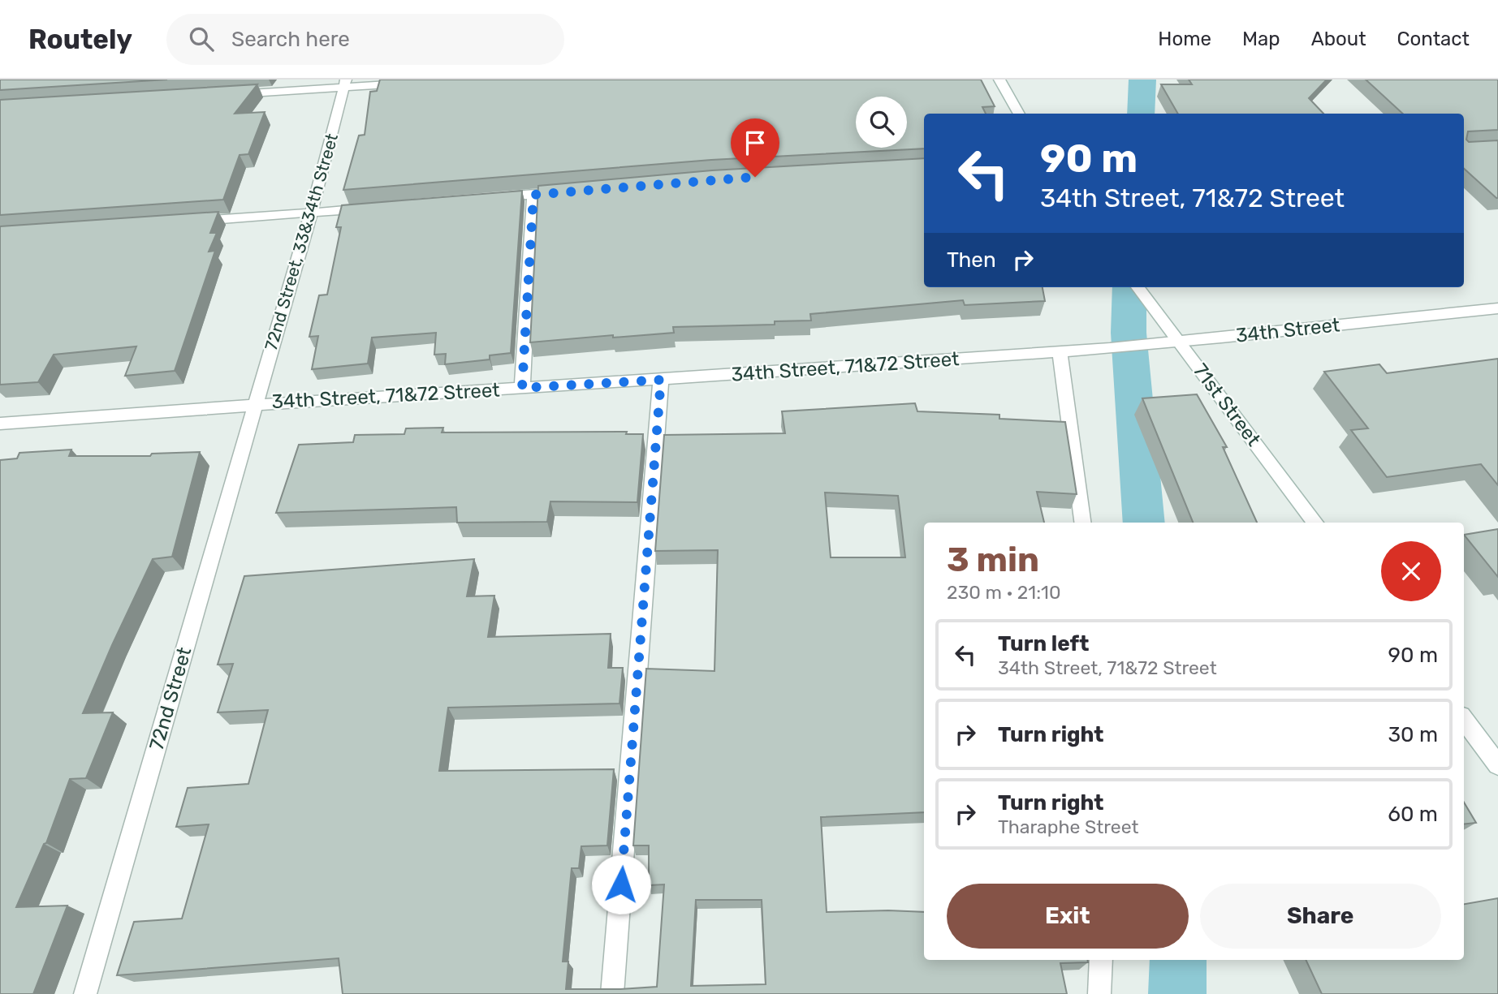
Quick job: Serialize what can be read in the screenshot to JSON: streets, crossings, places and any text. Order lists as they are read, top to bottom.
{
  "streets": {
    "street": [
      "72nd Street, 33&34th Street",
      "34th Street",
      "34th Street, 71&72 Street",
      "71st Street",
      "72nd Street"
    ]
  },
  "crossings": [
    ["72nd Street, 33&34th Street", "34th Street, 71&72 Street"],
    ["72nd Street, 33&34th Street", "72nd Street"],
    ["34th Street", "34th Street, 71&72 Street"],
    ["34th Street", "71st Street"],
    ["34th Street, 71&72 Street", "72nd Street"]
  ],
  "page": {
    "header": "Routely",
    "search": "Search here",
    "nav": [
      "Home",
      "Map",
      "About",
      "Contact"
    ],
    "turn": ["90 m", "34th Street, 71&72 Street"],
    "then": "Then",
    "heading": ["3 min", "230 m · 21:10"],
    "list": [
      {
        "name": "Turn left",
        "note": "34th Street, 71&72 Street",
        "value": "90 m"
      },
      {
        "name": "Turn right",
        "value": "30 m"
      },
      {
        "name": "Turn right",
        "note": "Tharaphe Street",
        "value": "60 m"
      }
    ],
    "buttons": ["Exit", "Share"]
  }
}
